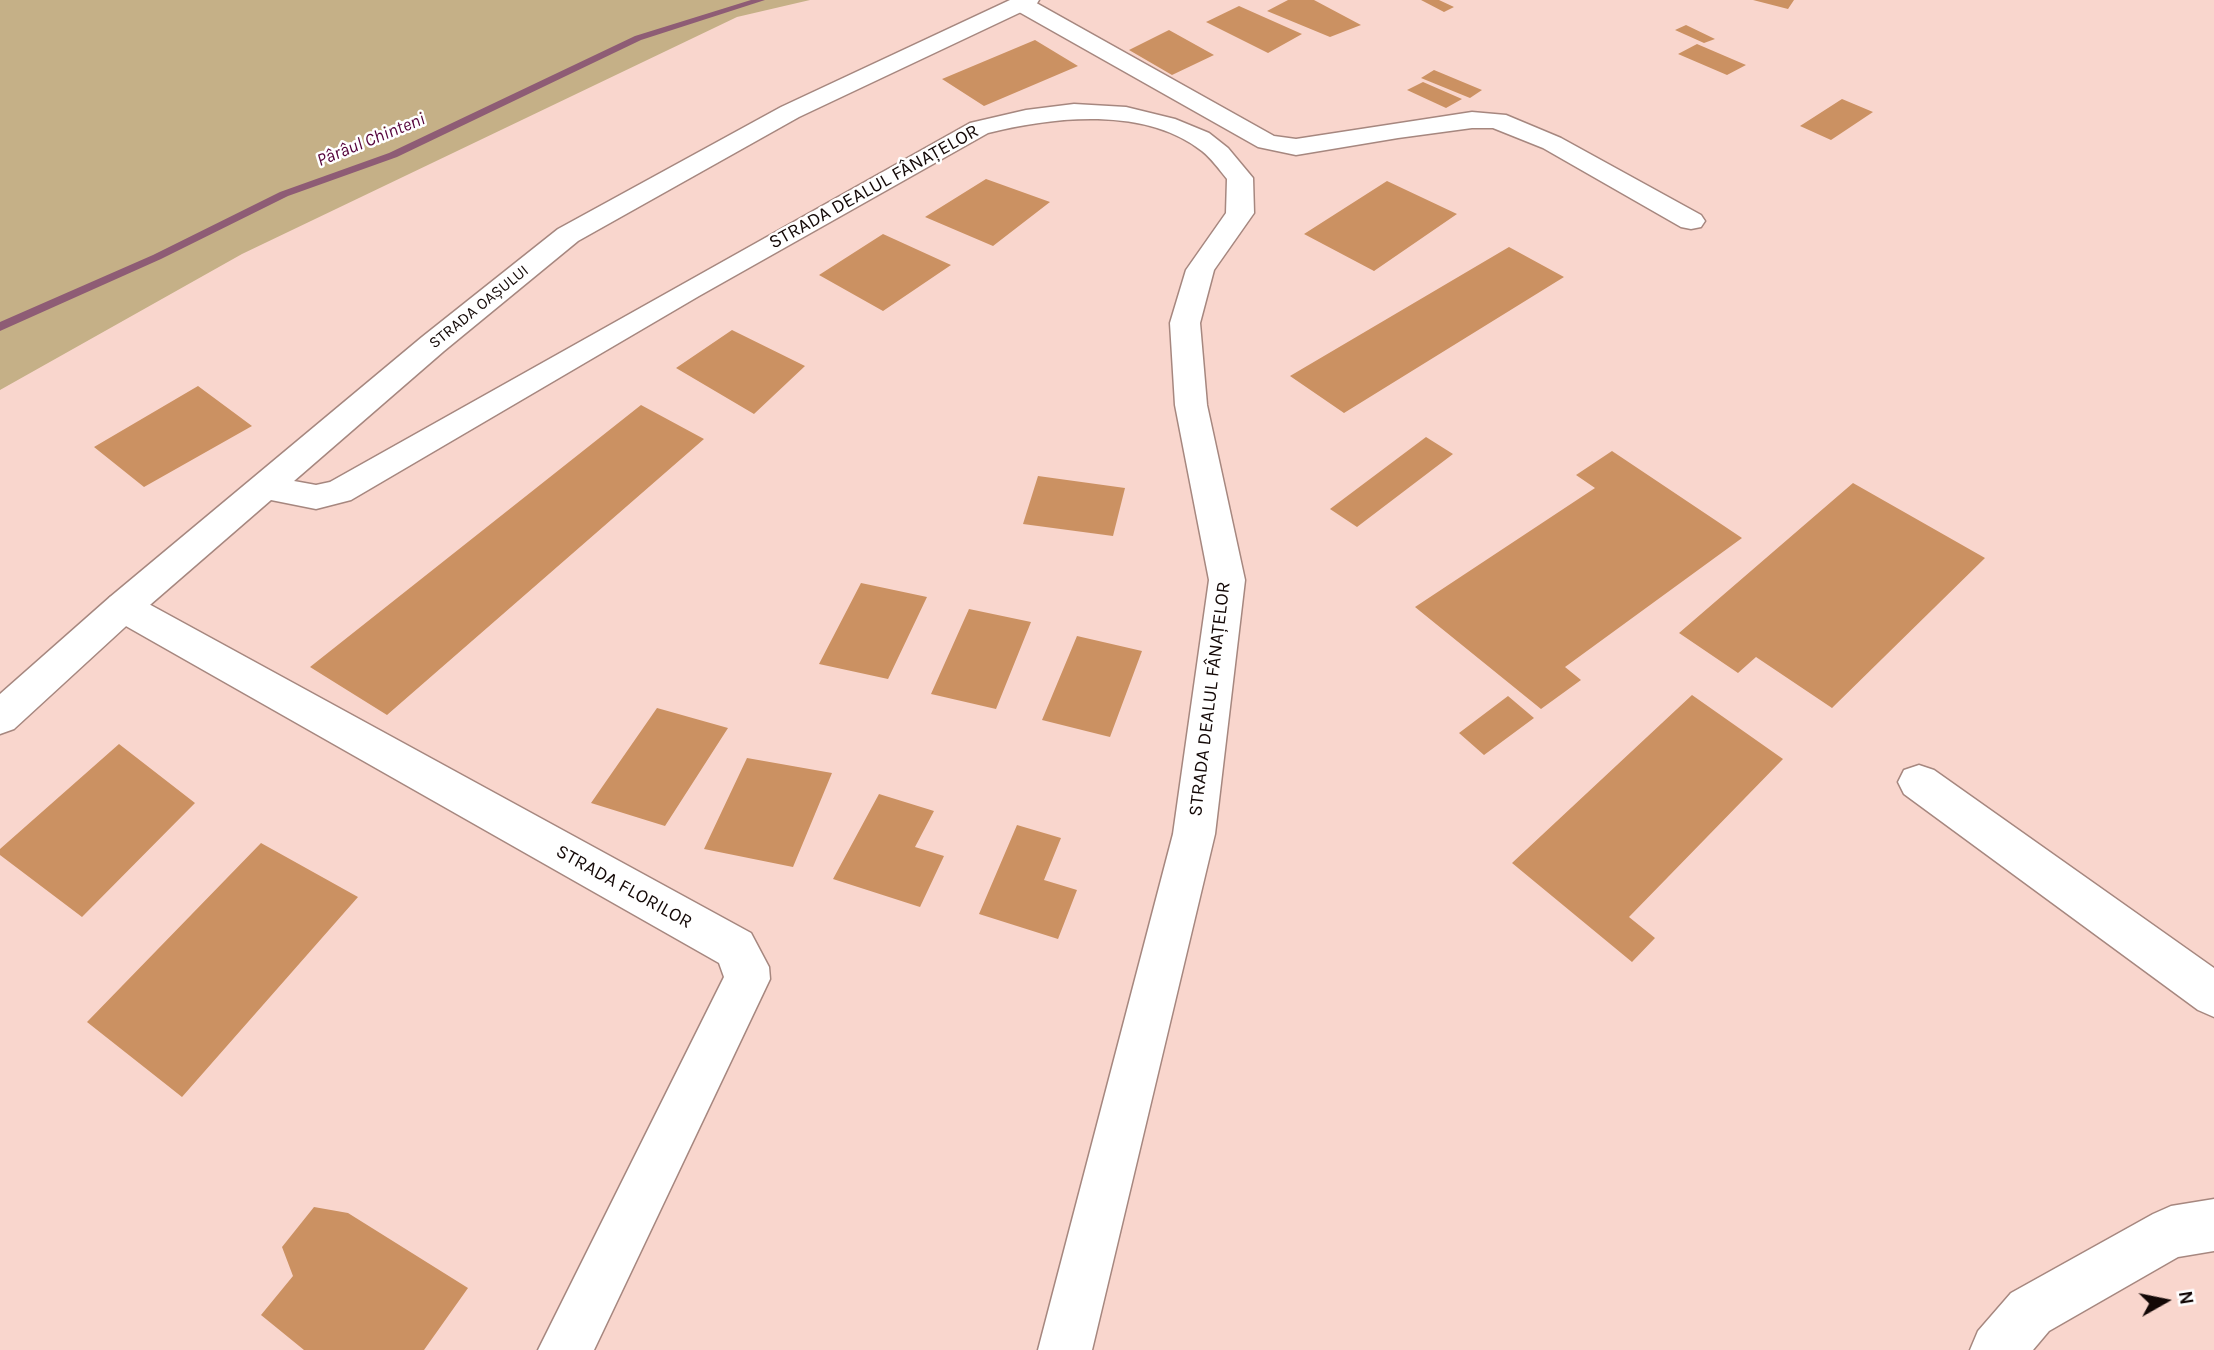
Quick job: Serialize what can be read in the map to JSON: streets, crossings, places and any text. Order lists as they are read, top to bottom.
{
  "streets": {
    "main road": ["STRADA DEALUL FÂNAȚELOR", "STRADA OAȘULUI", "STRADA FLORILOR"]
  },
  "crossings": [
    ["STRADA DEALUL FÂNAȚELOR", "STRADA OAȘULUI"],
    ["STRADA OAȘULUI", "STRADA FLORILOR"]
  ],
  "water": ["Pârâul Chinteni"],
  "north": "right"
}
